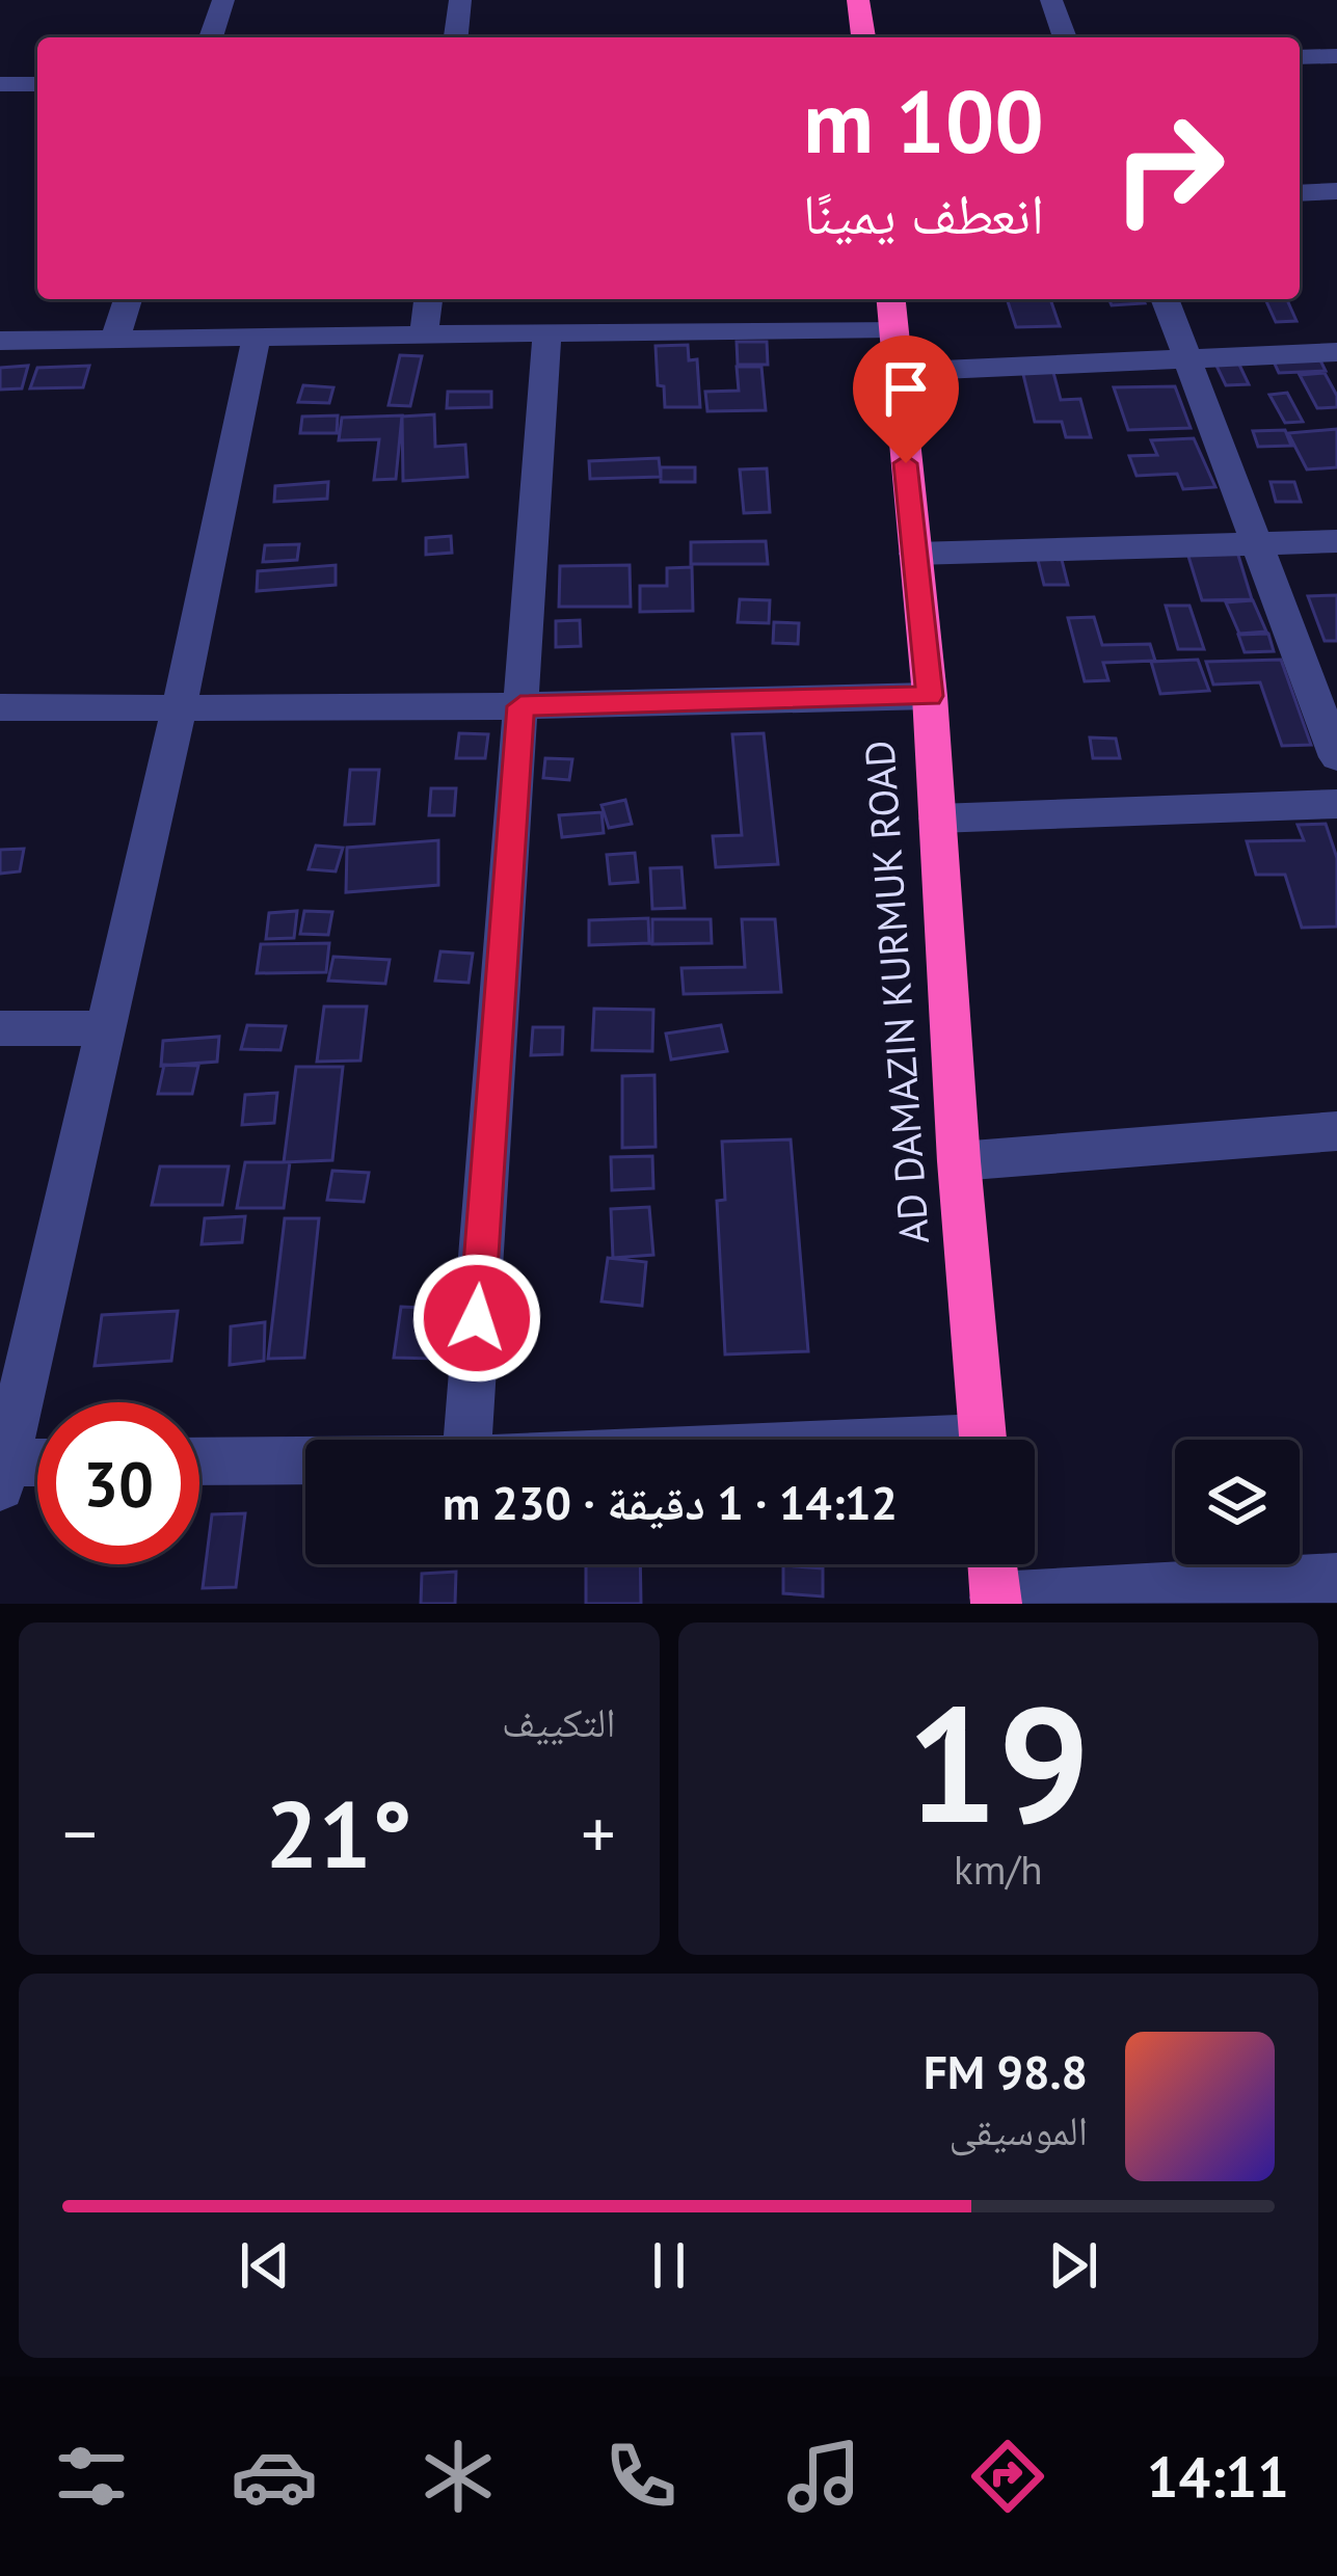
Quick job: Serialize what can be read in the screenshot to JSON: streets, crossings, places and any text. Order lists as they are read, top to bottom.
{
  "streets": {
    "highway": ["AD DAMAZIN KURMUK ROAD"]
  },
  "page": {
    "turn": ["100 m", "انعطف يمينًا"],
    "limit": "30",
    "trip": "14:12 · 1 دقيقة · 230 m",
    "tile": [
      ["19", "km/h"],
      "التكييف"
    ],
    "heat": ["−", "21°", "+"],
    "song": ["98.8 FM", "الموسيقى"],
    "tabs": "14:11"
  }
}
